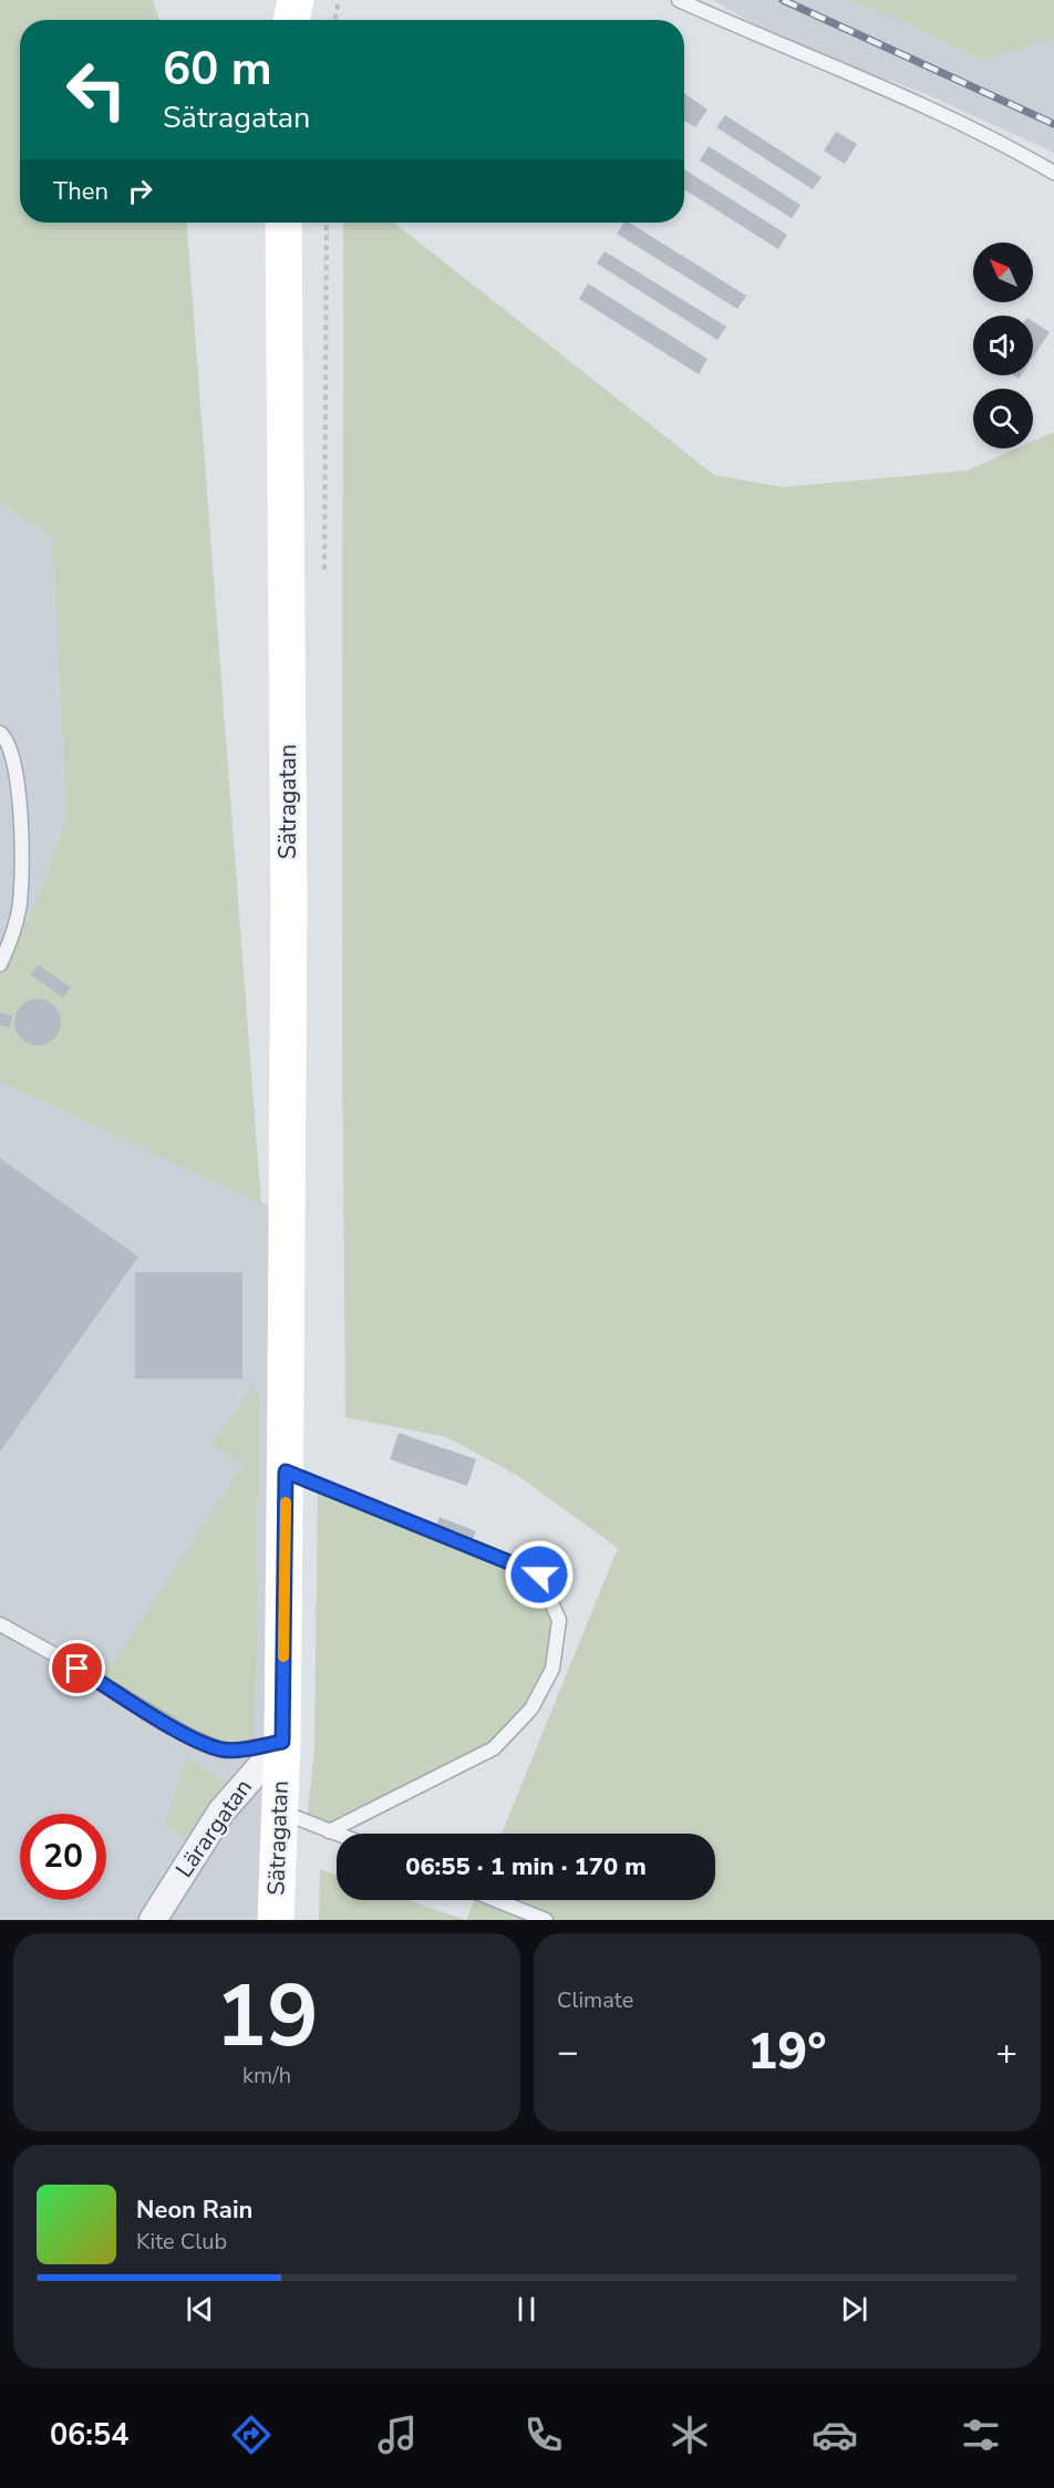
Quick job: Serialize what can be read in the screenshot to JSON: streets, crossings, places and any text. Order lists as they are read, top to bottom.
{
  "streets": {
    "street": ["Sätragatan", "Lärargatan"]
  },
  "crossings": [
    ["Sätragatan", "Lärargatan"]
  ],
  "north": "top left",
  "page": {
    "turn": ["60 m", "Sätragatan"],
    "then": "Then",
    "limit": "20",
    "trip": "06:55 · 1 min · 170 m",
    "tile": [
      ["19", "km/h"],
      "Climate"
    ],
    "heat": ["−", "19°", "+"],
    "song": ["Neon Rain", "Kite Club"],
    "tabs": "06:54"
  }
}
